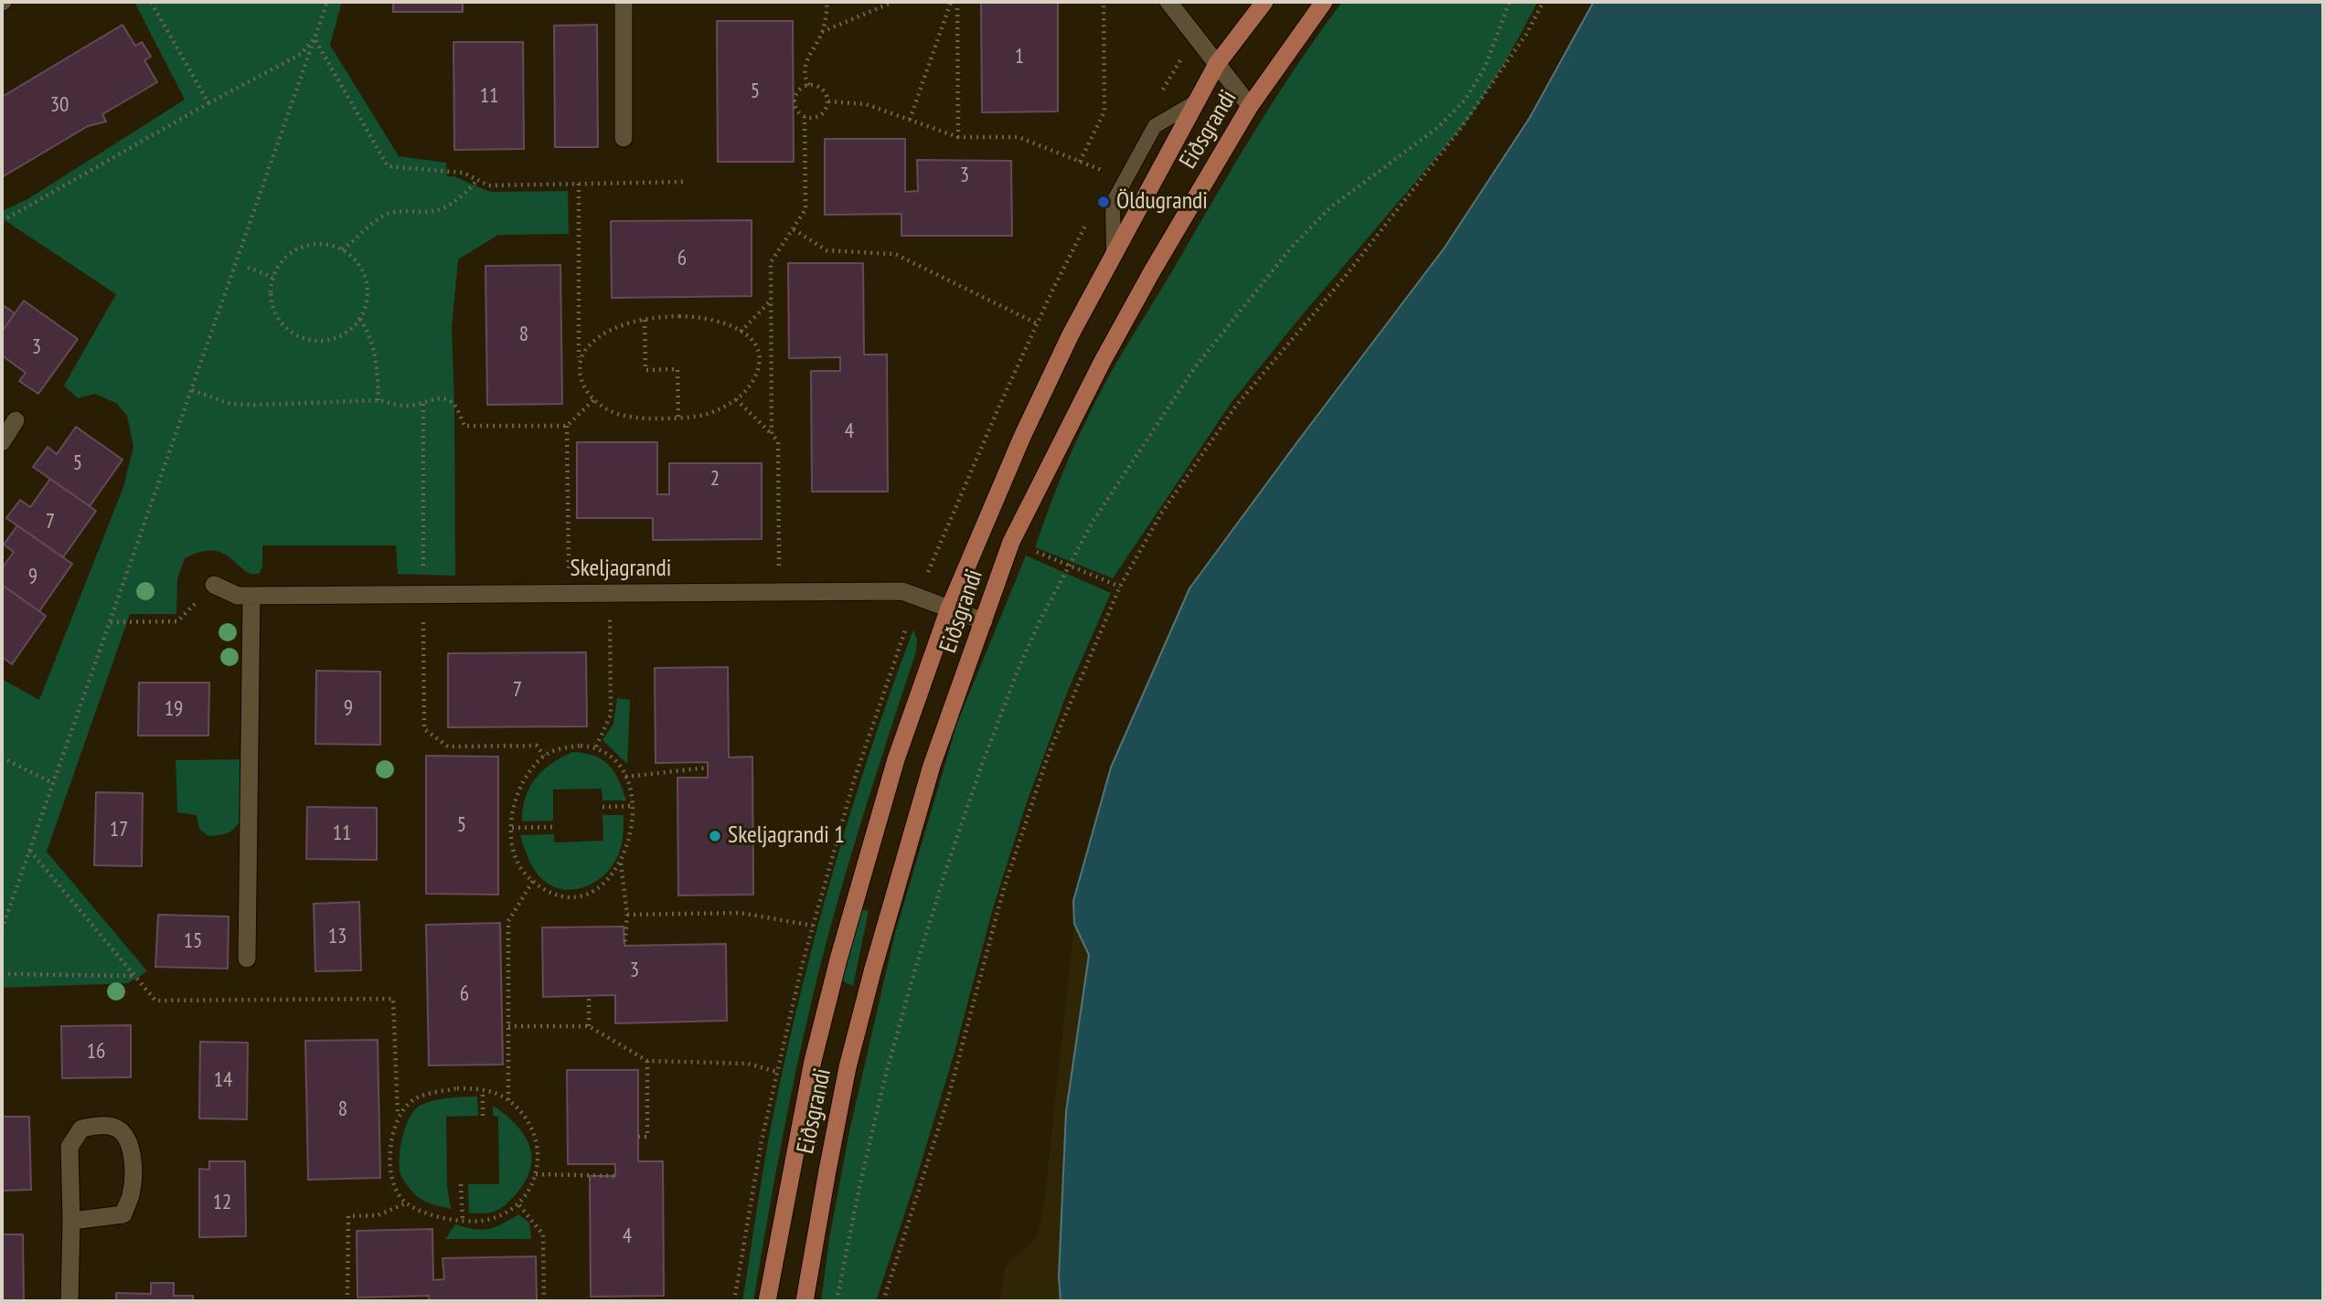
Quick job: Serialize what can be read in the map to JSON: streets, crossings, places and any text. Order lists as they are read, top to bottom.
{
  "streets": {
    "main road": ["Eiðsgrandi"],
    "street": ["Skeljagrandi"]
  },
  "crossings": [
    ["Eiðsgrandi", "Skeljagrandi"]
  ],
  "places": ["Öldugrandi", "Skeljagrandi 1"],
  "house_numbers": [
    "1",
    "5",
    "11",
    "30",
    "3",
    "6",
    "8",
    "3",
    "4",
    "5",
    "2",
    "7",
    "9",
    "7",
    "9",
    "19",
    "5",
    "17",
    "11",
    "13",
    "15",
    "3",
    "6",
    "16",
    "14",
    "8",
    "12",
    "4"
  ]
}
